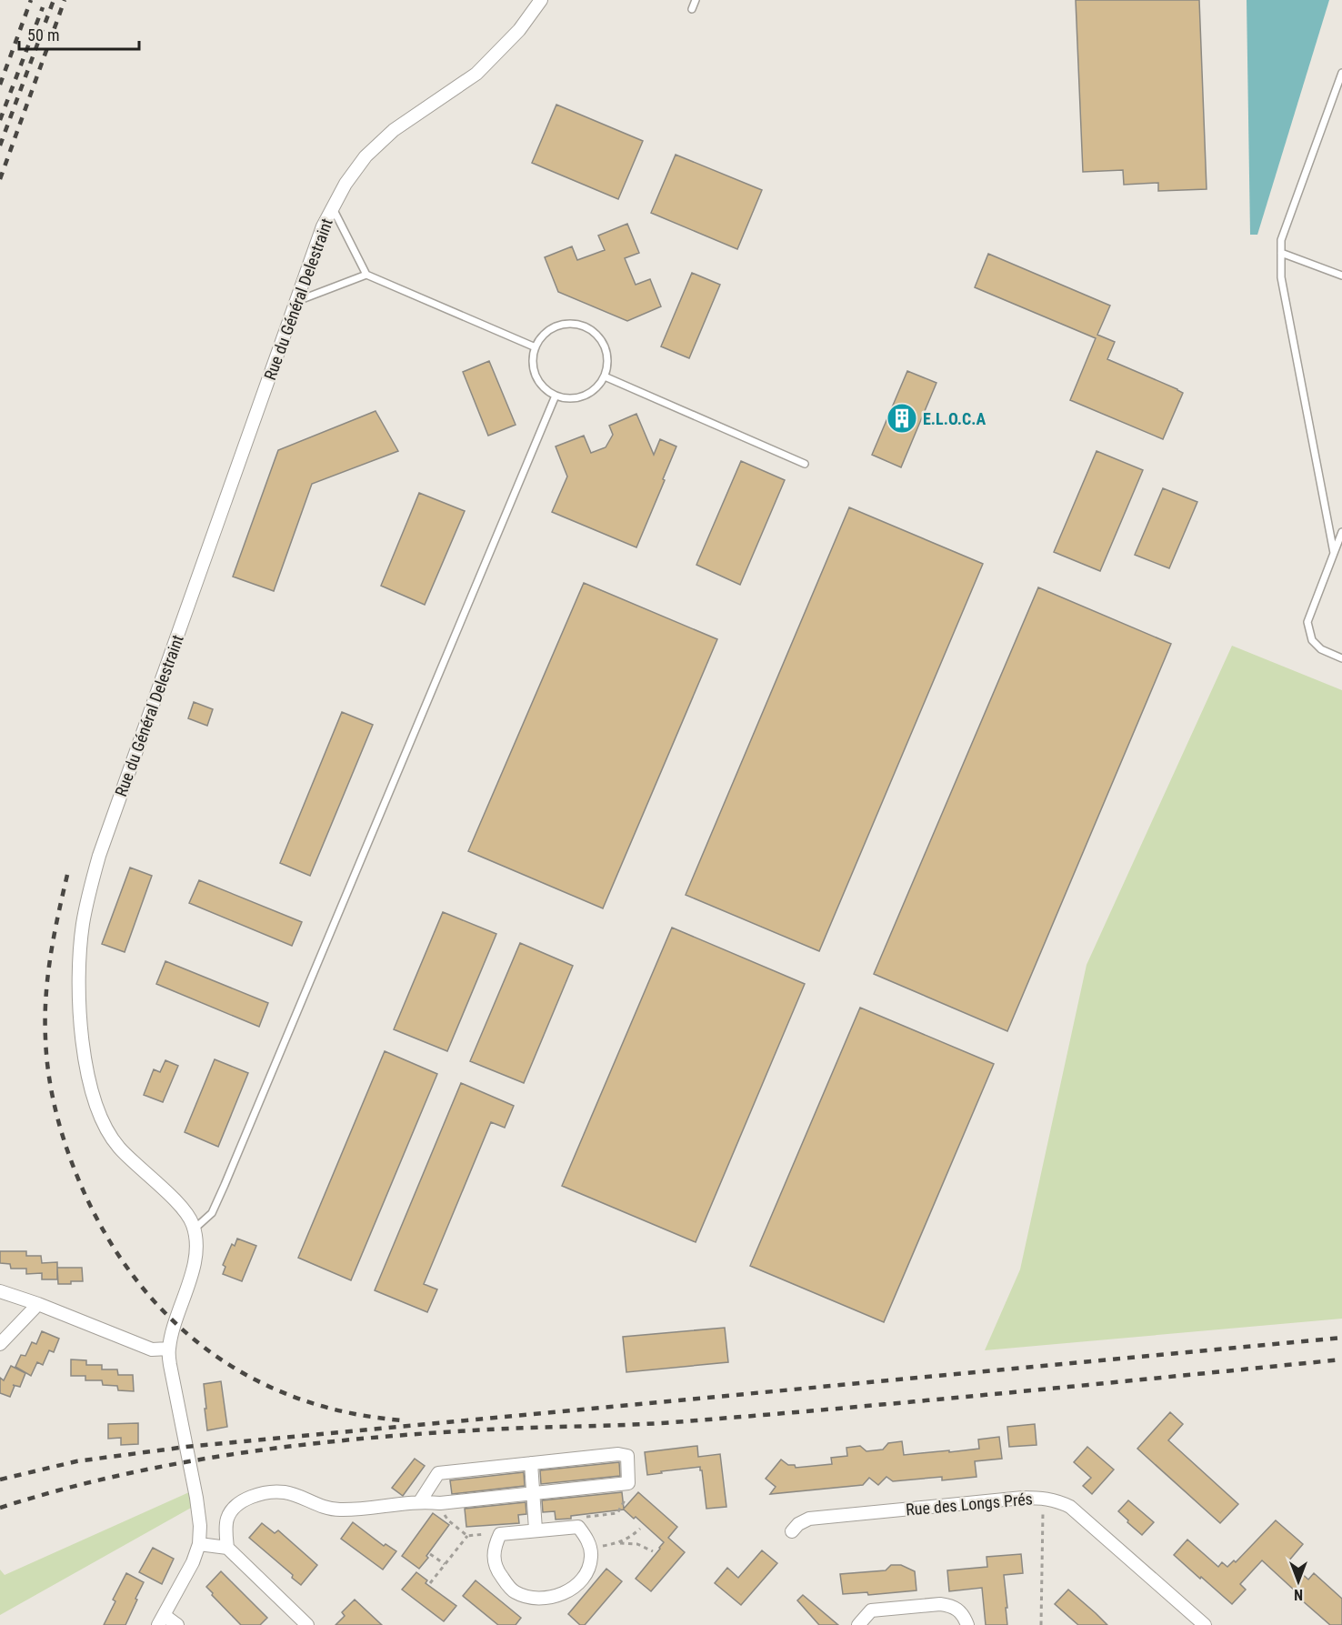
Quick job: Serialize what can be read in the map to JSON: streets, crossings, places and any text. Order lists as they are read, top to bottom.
{
  "streets": {
    "street": ["Rue du Général Delestraint", "Rue des Longs Prés"]
  },
  "places": {
    "building": ["E.L.O.C.A"]
  },
  "scale_bar": "50 m",
  "north": "bottom"
}
